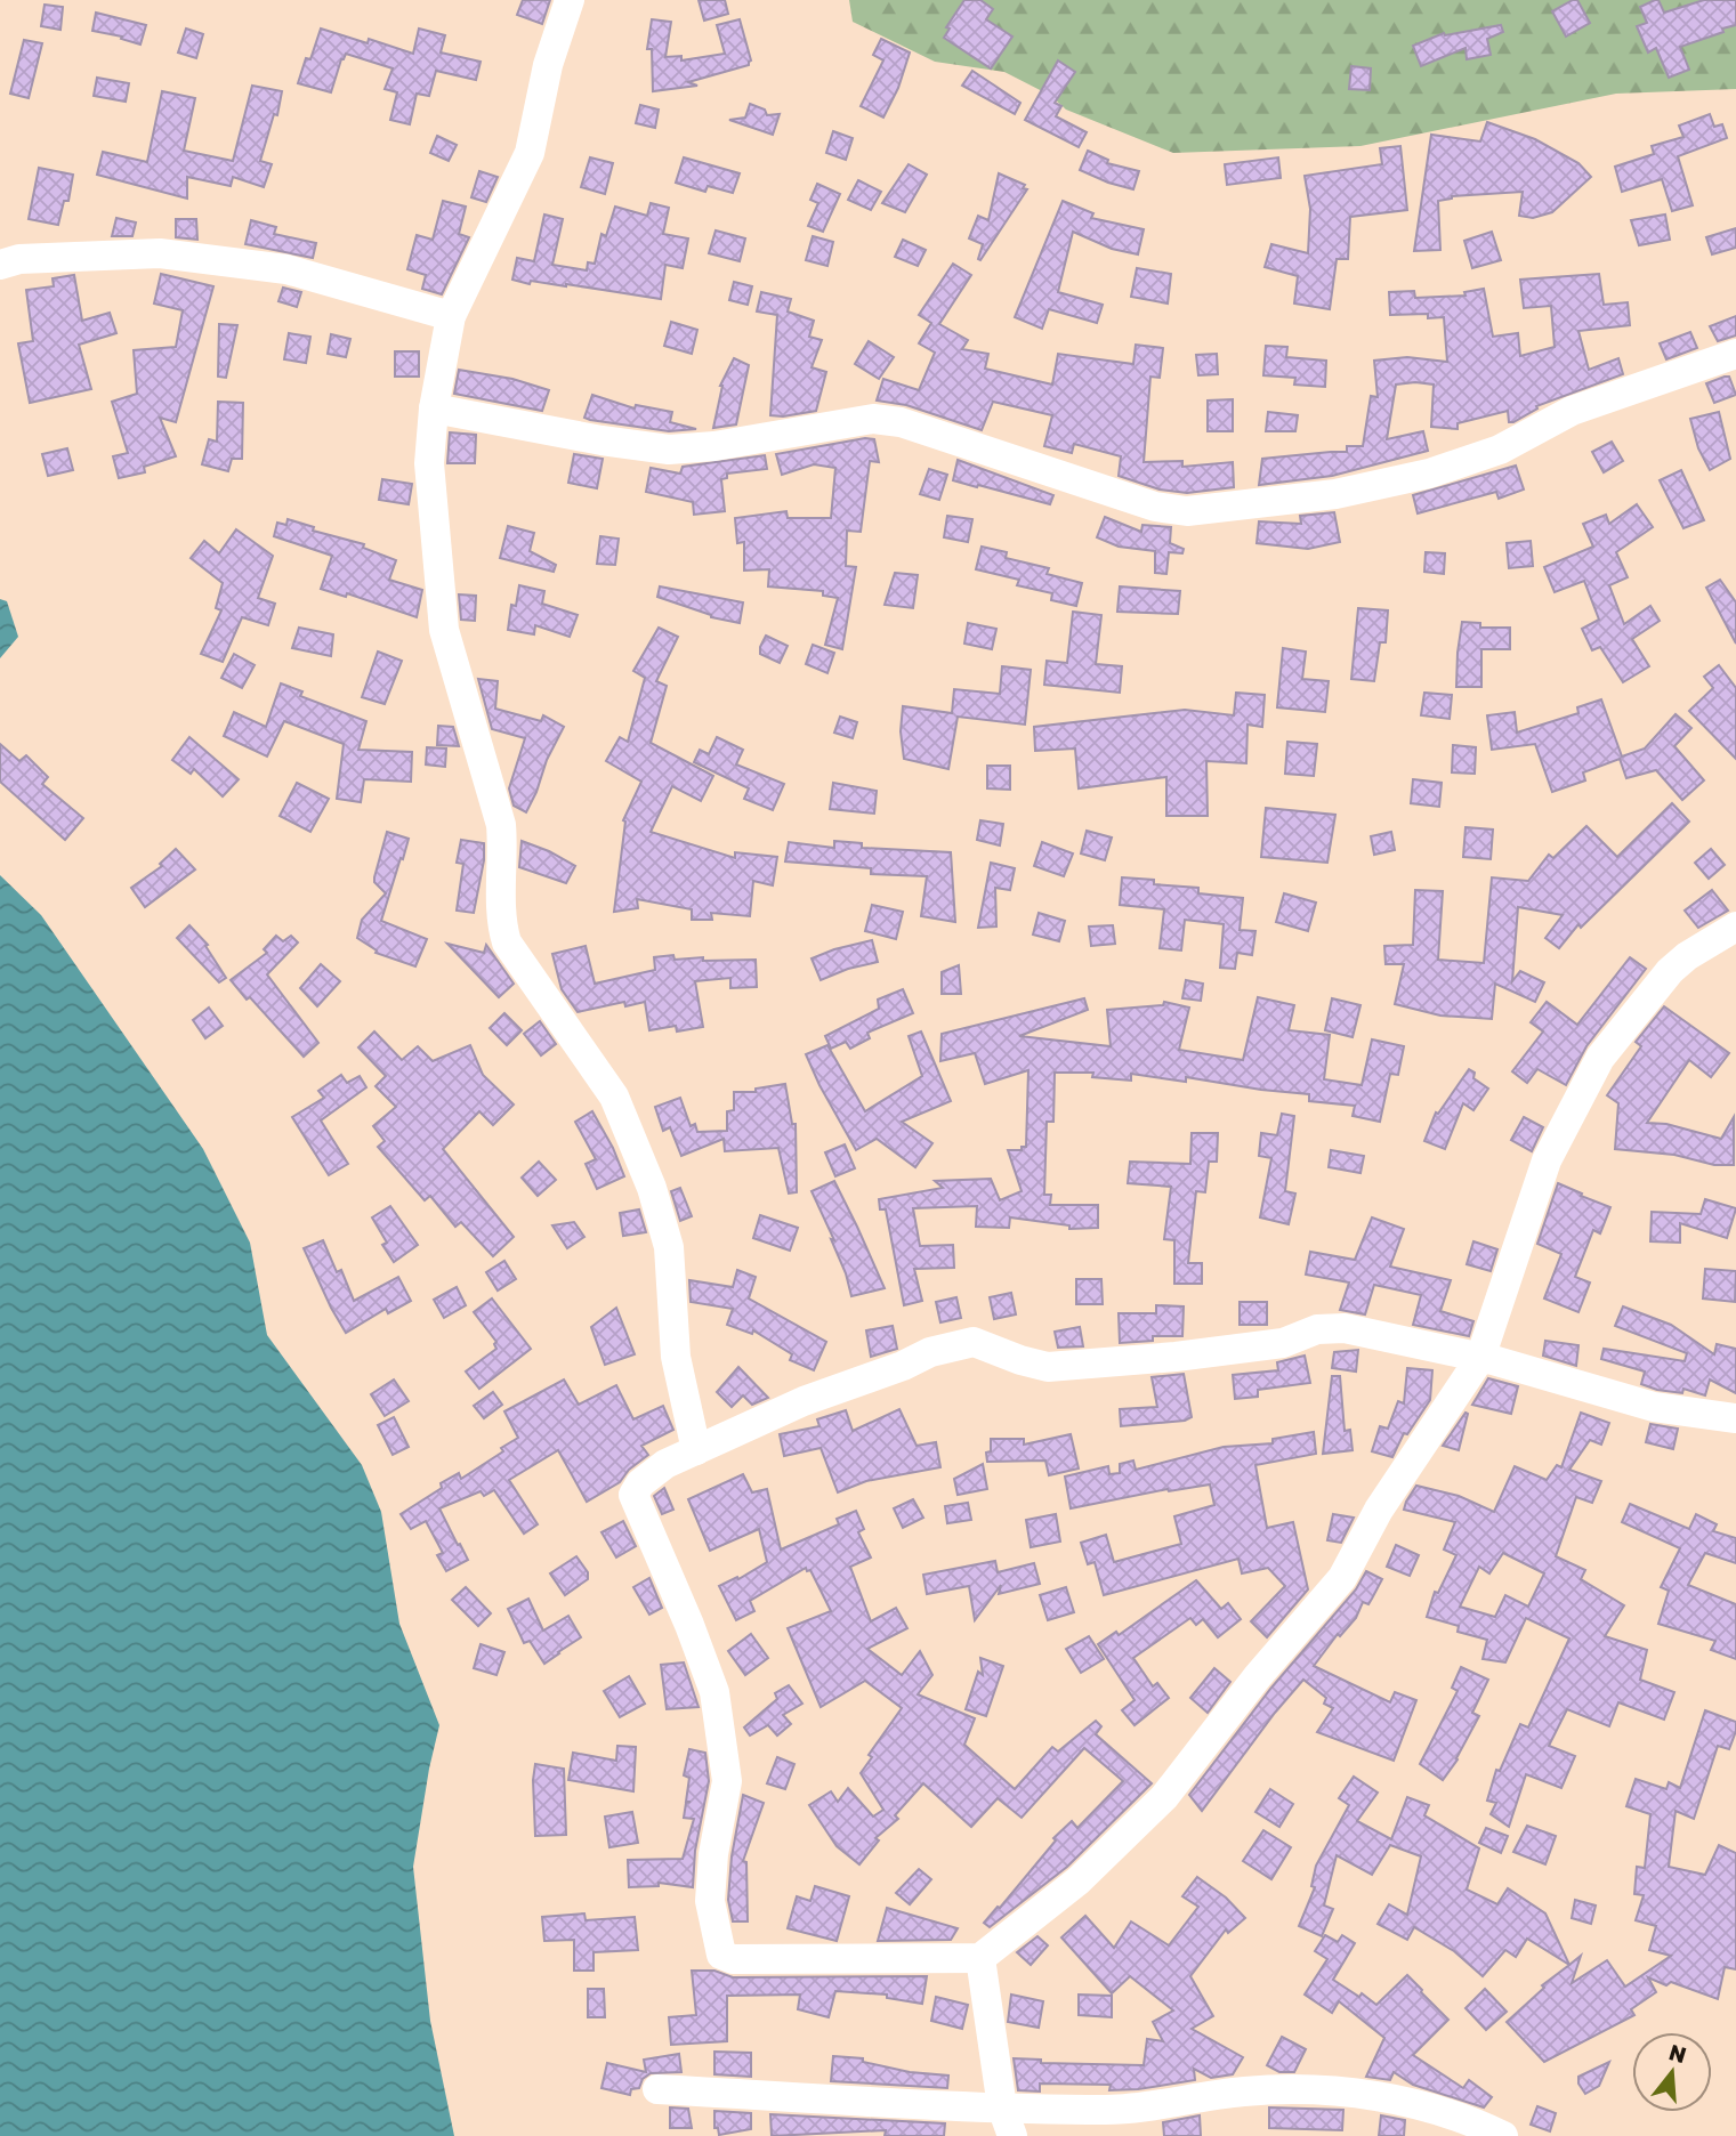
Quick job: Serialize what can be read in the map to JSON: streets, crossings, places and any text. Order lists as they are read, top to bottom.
{
  "north": "top"
}
